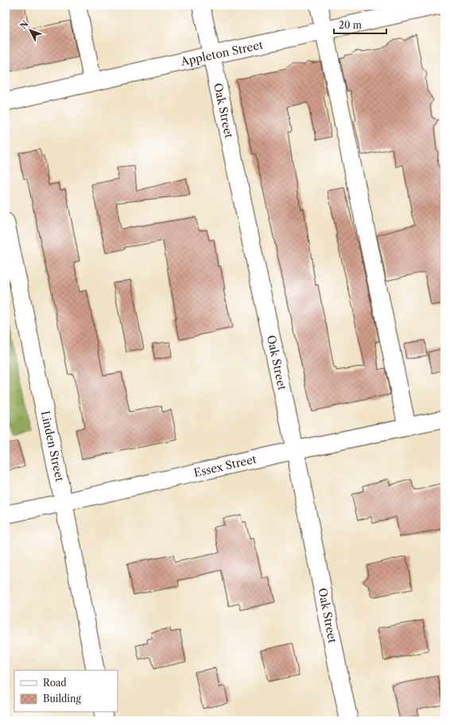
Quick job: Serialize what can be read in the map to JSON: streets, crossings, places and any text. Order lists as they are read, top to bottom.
{
  "streets": {
    "street": [
      "Appleton Street",
      "Oak Street",
      "Linden Street",
      "Essex Street"
    ]
  },
  "crossings": [
    ["Appleton Street", "Oak Street"],
    ["Oak Street", "Essex Street"],
    ["Linden Street", "Essex Street"]
  ],
  "legend": ["Road", "Building"],
  "scale_bar": "20 m",
  "north": "top left"
}
